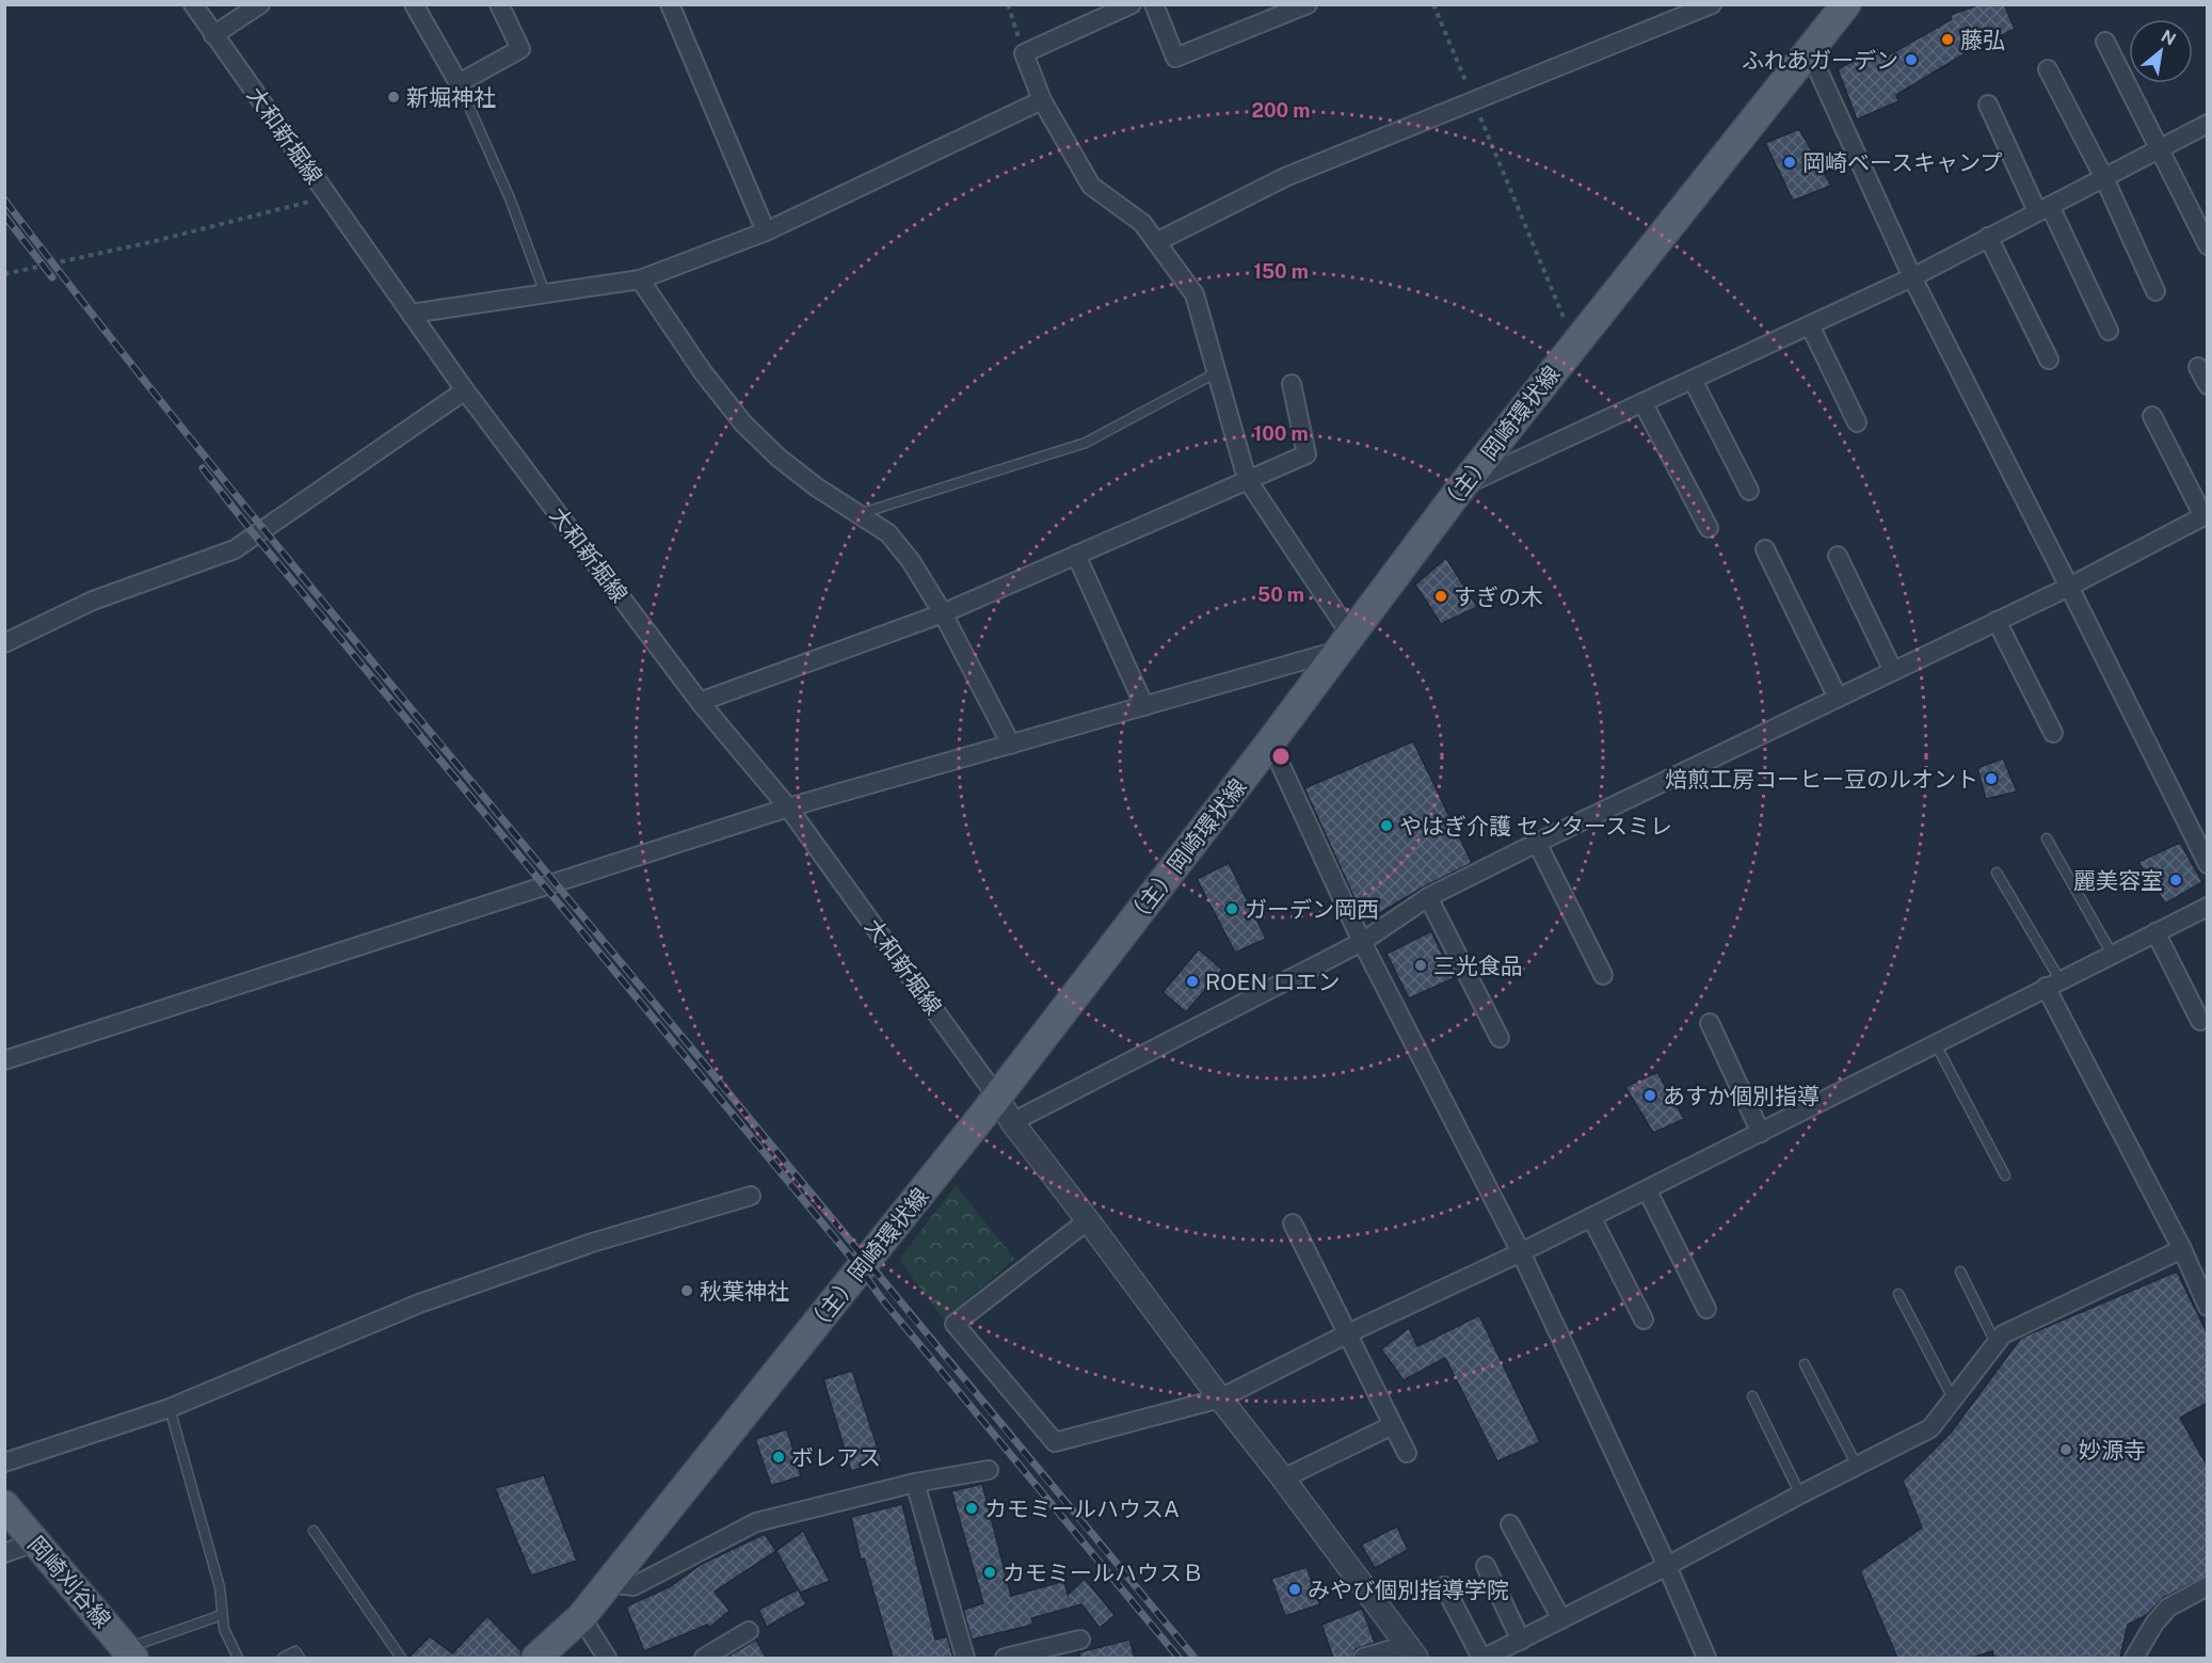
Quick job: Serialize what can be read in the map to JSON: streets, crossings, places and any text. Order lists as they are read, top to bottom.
{
  "streets": {
    "main road": ["（主）岡崎環状線", "岡崎刈谷線"],
    "street": ["大和新堀線"]
  },
  "crossings": [
    ["大和新堀線", "（主）岡崎環状線"]
  ],
  "places": [
    "藤弘",
    "ふれあガーデン",
    "新堀神社",
    "岡崎ベースキャンプ",
    "すぎの木",
    "焙煎工房コーヒー豆のルオント",
    "やはぎ介護 センタースミレ",
    "麗美容室",
    "ガーデン岡西",
    "三光食品",
    "ROEN ロエン",
    "あすか個別指導",
    "秋葉神社",
    "妙源寺",
    "ボレアス",
    "カモミールハウスA",
    "カモミールハウスＢ",
    "みやび個別指導学院"
  ],
  "north": "top right",
  "rings": [
    "200 m",
    "150 m",
    "100 m",
    "50 m"
  ]
}
